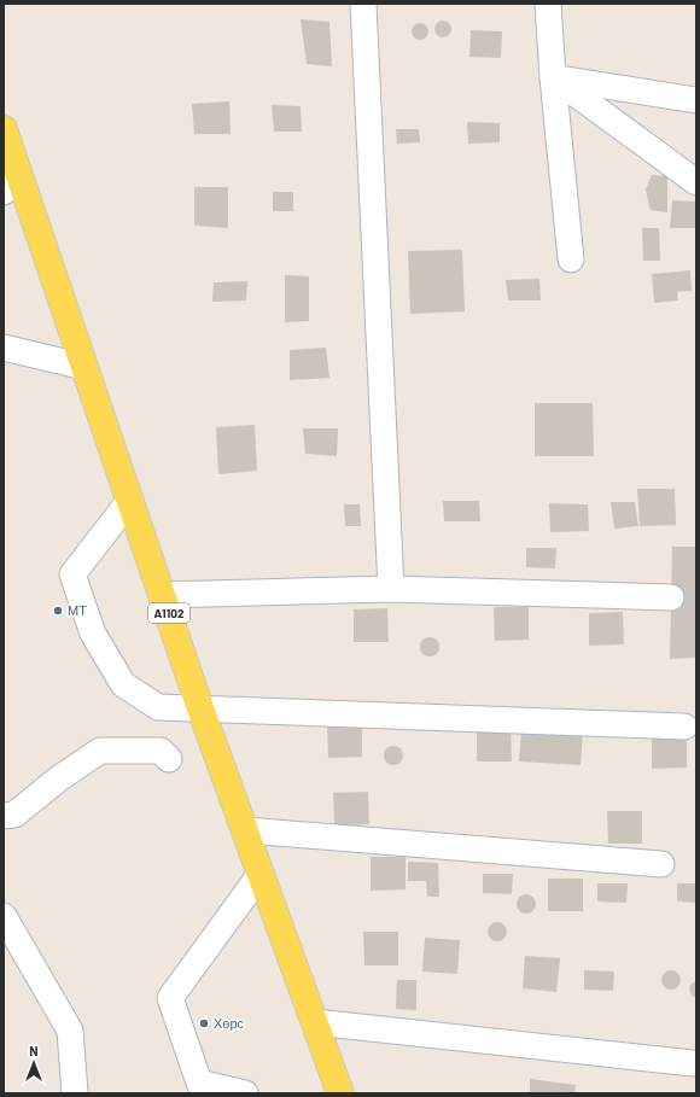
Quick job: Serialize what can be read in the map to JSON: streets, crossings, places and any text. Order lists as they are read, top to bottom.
{
  "streets": {
    "main road": ["A1102"]
  },
  "places": ["МТ", "Хөрс"],
  "north": "top"
}
